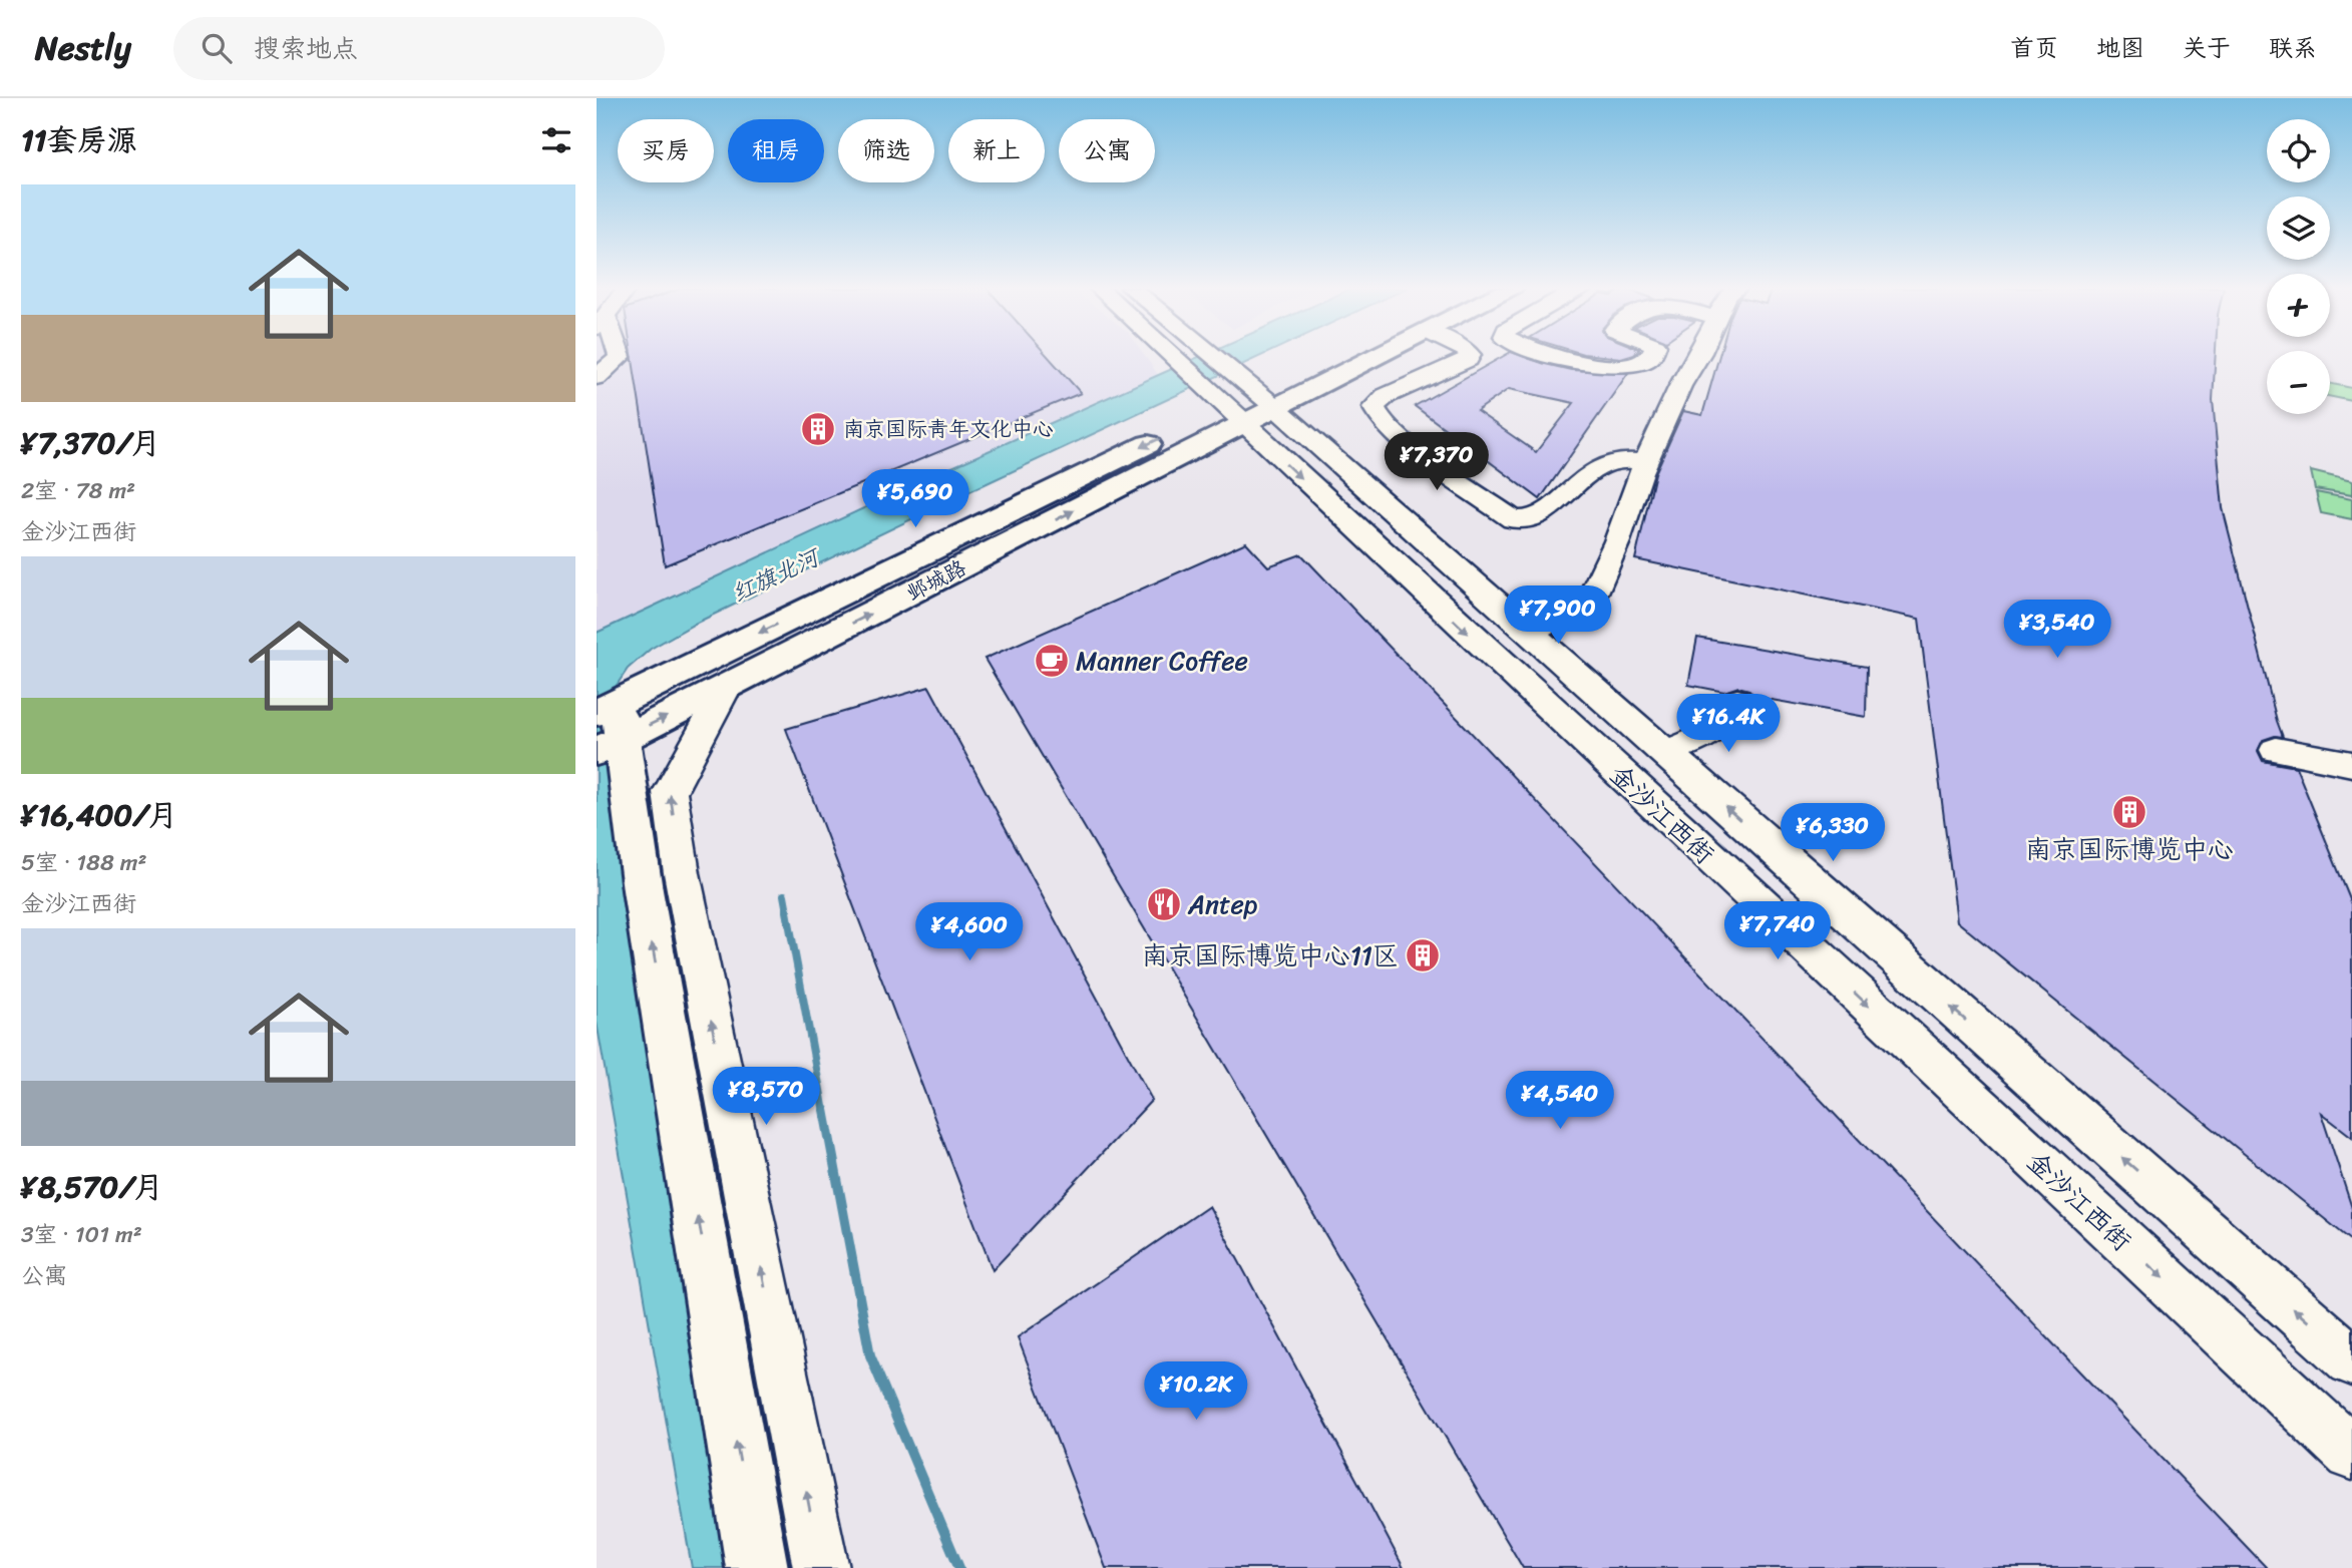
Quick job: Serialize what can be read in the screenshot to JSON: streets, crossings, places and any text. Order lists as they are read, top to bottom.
{
  "streets": {
    "main road": ["邺城路"],
    "street": ["金沙江西街"]
  },
  "crossings": [
    ["邺城路", "金沙江西街"]
  ],
  "water": ["红旗北河"],
  "places": {
    "building": ["南京国际青年文化中心", "南京国际博览中心", "南京国际博览中心11区"],
    "cafe": ["Manner Coffee"],
    "restaurant": ["Antep"]
  },
  "page": {
    "header": "Nestly",
    "search": "搜索地点",
    "nav": [
      "首页",
      "地图",
      "关于",
      "联系"
    ],
    "heading": "11套房源",
    "map_buttons": ["+", "−"],
    "chip": [
      "买房",
      "租房",
      "筛选",
      "新上",
      "公寓"
    ],
    "list": [
      {
        "name": "¥7,370/月",
        "note": "2室 · 78 m² · 金沙江西街"
      },
      {
        "name": "¥16,400/月",
        "note": "5室 · 188 m² · 金沙江西街"
      },
      {
        "name": "¥8,570/月",
        "note": "3室 · 101 m² · 公寓"
      }
    ],
    "price": [
      "¥7,370",
      "¥5,690",
      "¥7,900",
      "¥3,540",
      "¥16.4K",
      "¥6,330",
      "¥7,740",
      "¥4,600",
      "¥8,570",
      "¥4,540",
      "¥10.2K"
    ]
  }
}
